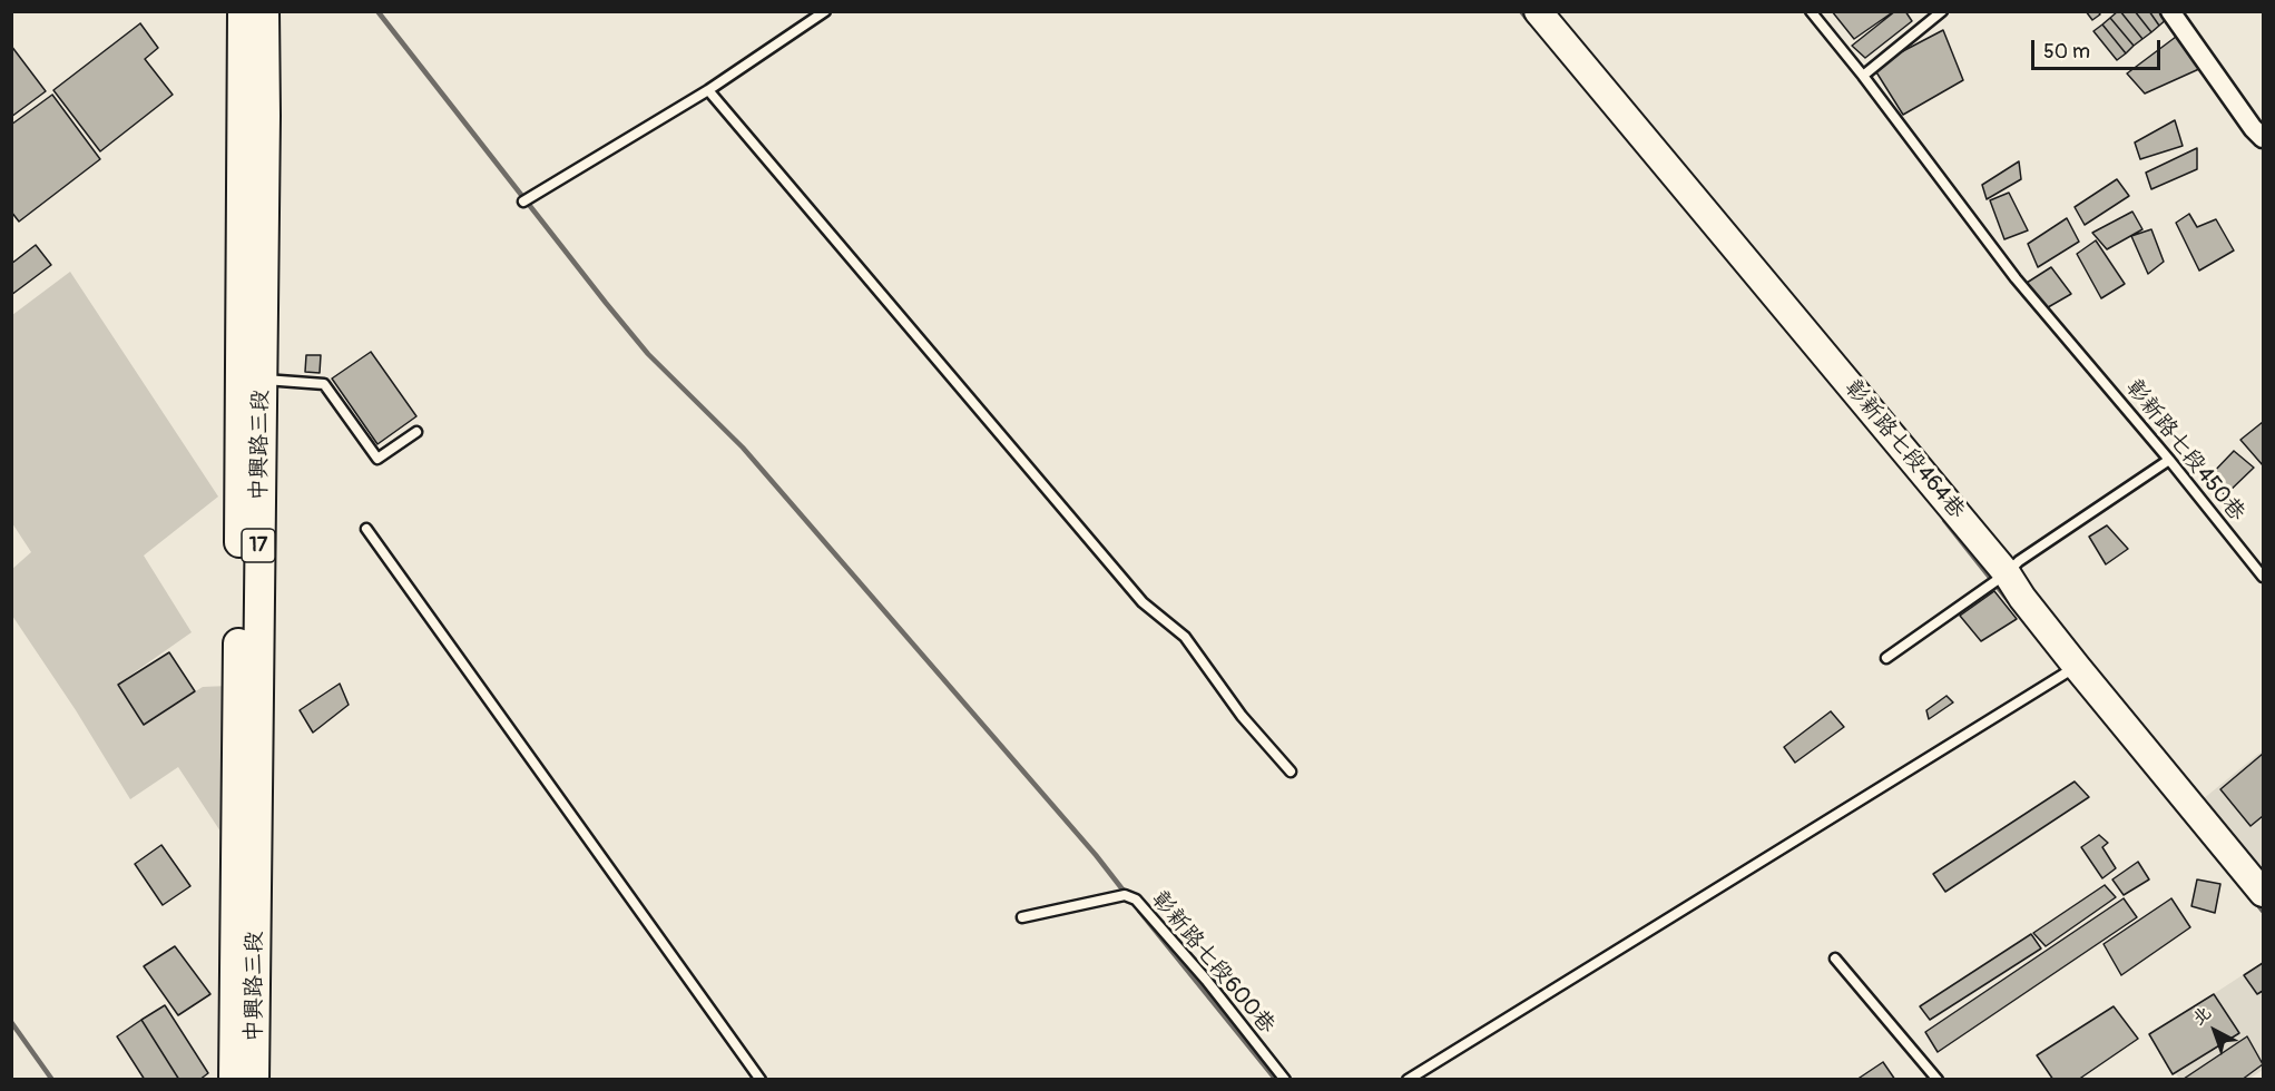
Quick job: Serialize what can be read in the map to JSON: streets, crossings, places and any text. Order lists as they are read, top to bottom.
{
  "streets": {
    "main road": ["中興路三段", "17"],
    "street": ["彰新路七段464巷"],
    "lane": ["彰新路七段450巷", "彰新路七段600巷"]
  },
  "scale_bar": "50 m",
  "north": "top left"
}
